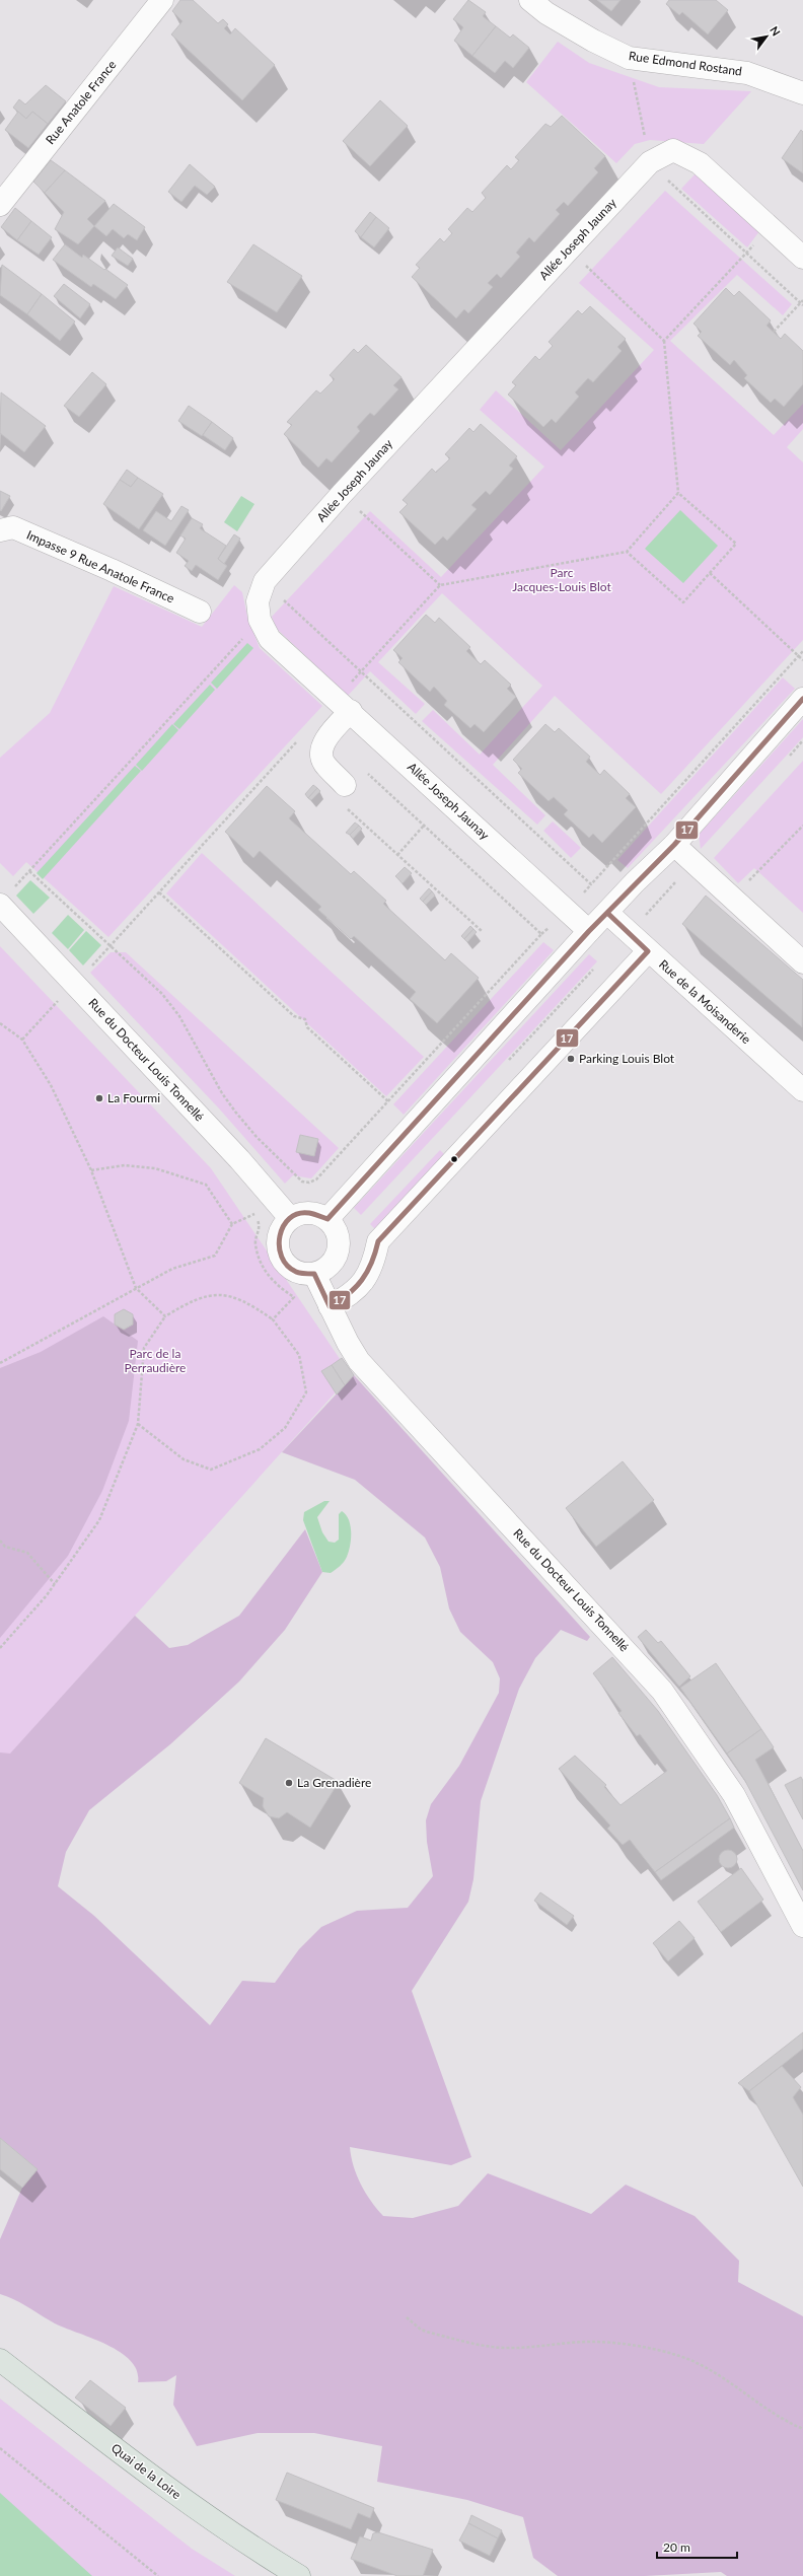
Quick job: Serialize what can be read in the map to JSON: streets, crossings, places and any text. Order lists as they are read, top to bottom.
{
  "streets": {
    "main road": ["Quai de la Loire"],
    "street": [
      "Rue Edmond Rostand",
      "Rue Anatole France",
      "Allée Joseph Jaunay",
      "Impasse 9 Rue Anatole France",
      "Rue de la Moisanderie",
      "Rue du Docteur Louis Tonnellé"
    ]
  },
  "parks": ["Parc Jacques-Louis Blot", "Parc de la Perraudière"],
  "places": ["Parking Louis Blot", "La Fourmi", "La Grenadière"],
  "lines": ["transit line 17"],
  "scale_bar": "20 m",
  "north": "top right"
}
